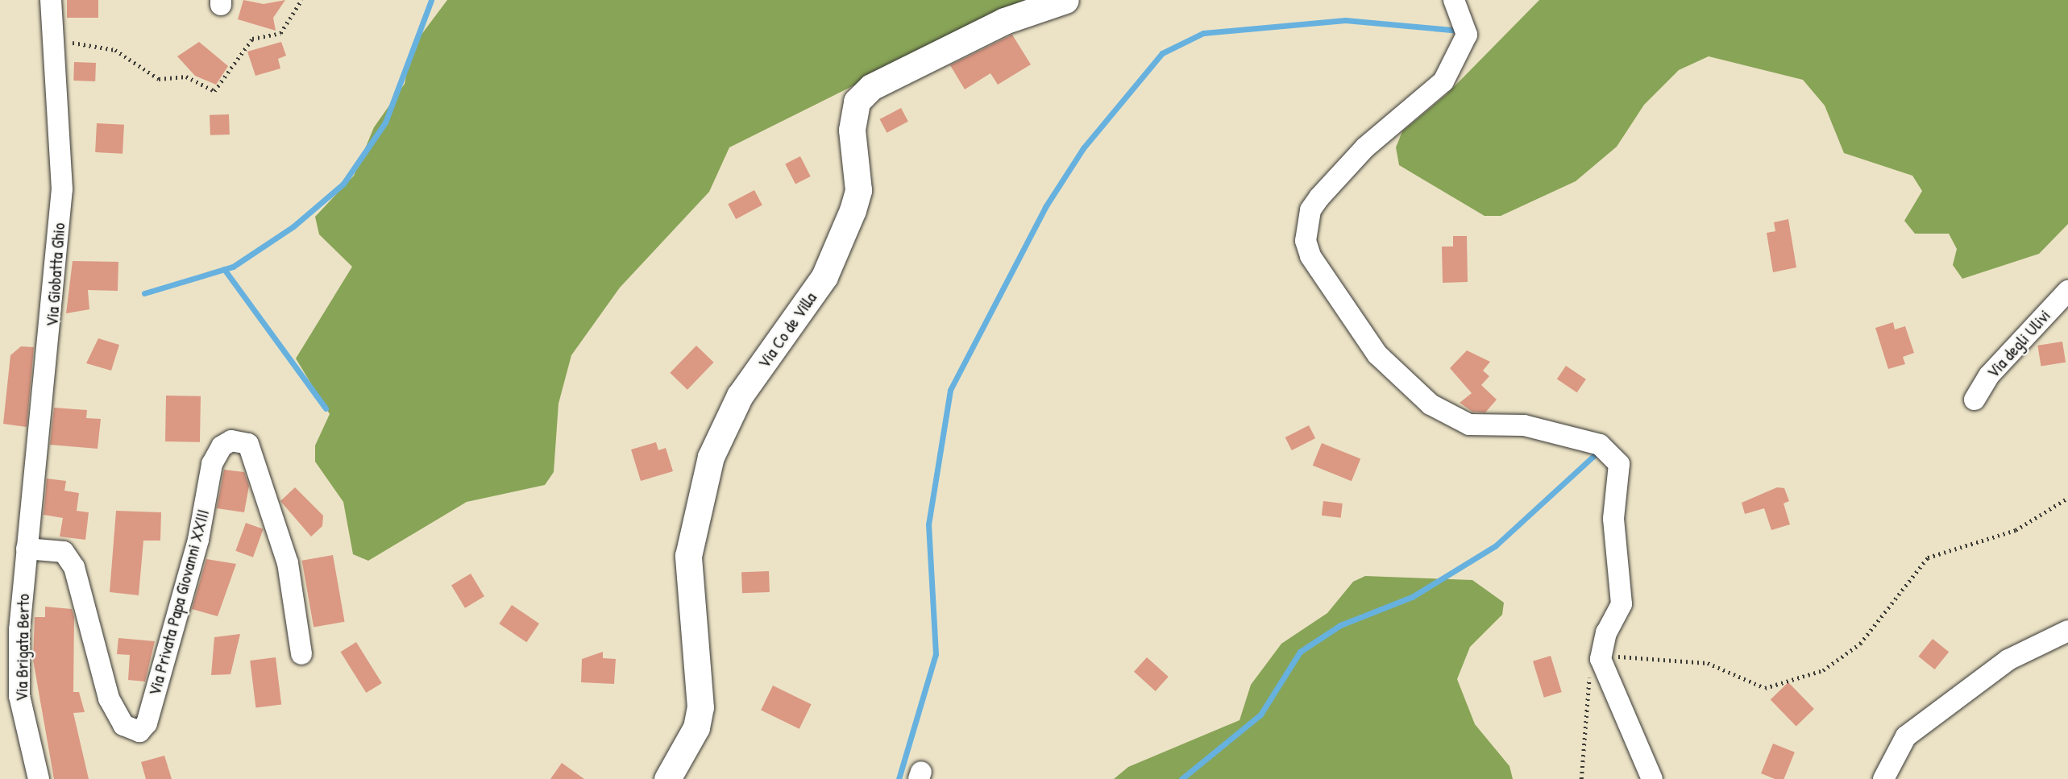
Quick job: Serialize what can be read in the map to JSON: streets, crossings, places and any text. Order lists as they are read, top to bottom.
{
  "streets": {
    "street": [
      "Via Giobatta Ghio",
      "Via Co de Villa",
      "Via degli Ulivi",
      "Via Privata Papa Giovanni XXIII",
      "Via Brigata Berto"
    ]
  },
  "crossings": [
    ["Via Giobatta Ghio", "Via Privata Papa Giovanni XXIII"],
    ["Via Giobatta Ghio", "Via Brigata Berto"],
    ["Via Privata Papa Giovanni XXIII", "Via Brigata Berto"]
  ]
}
